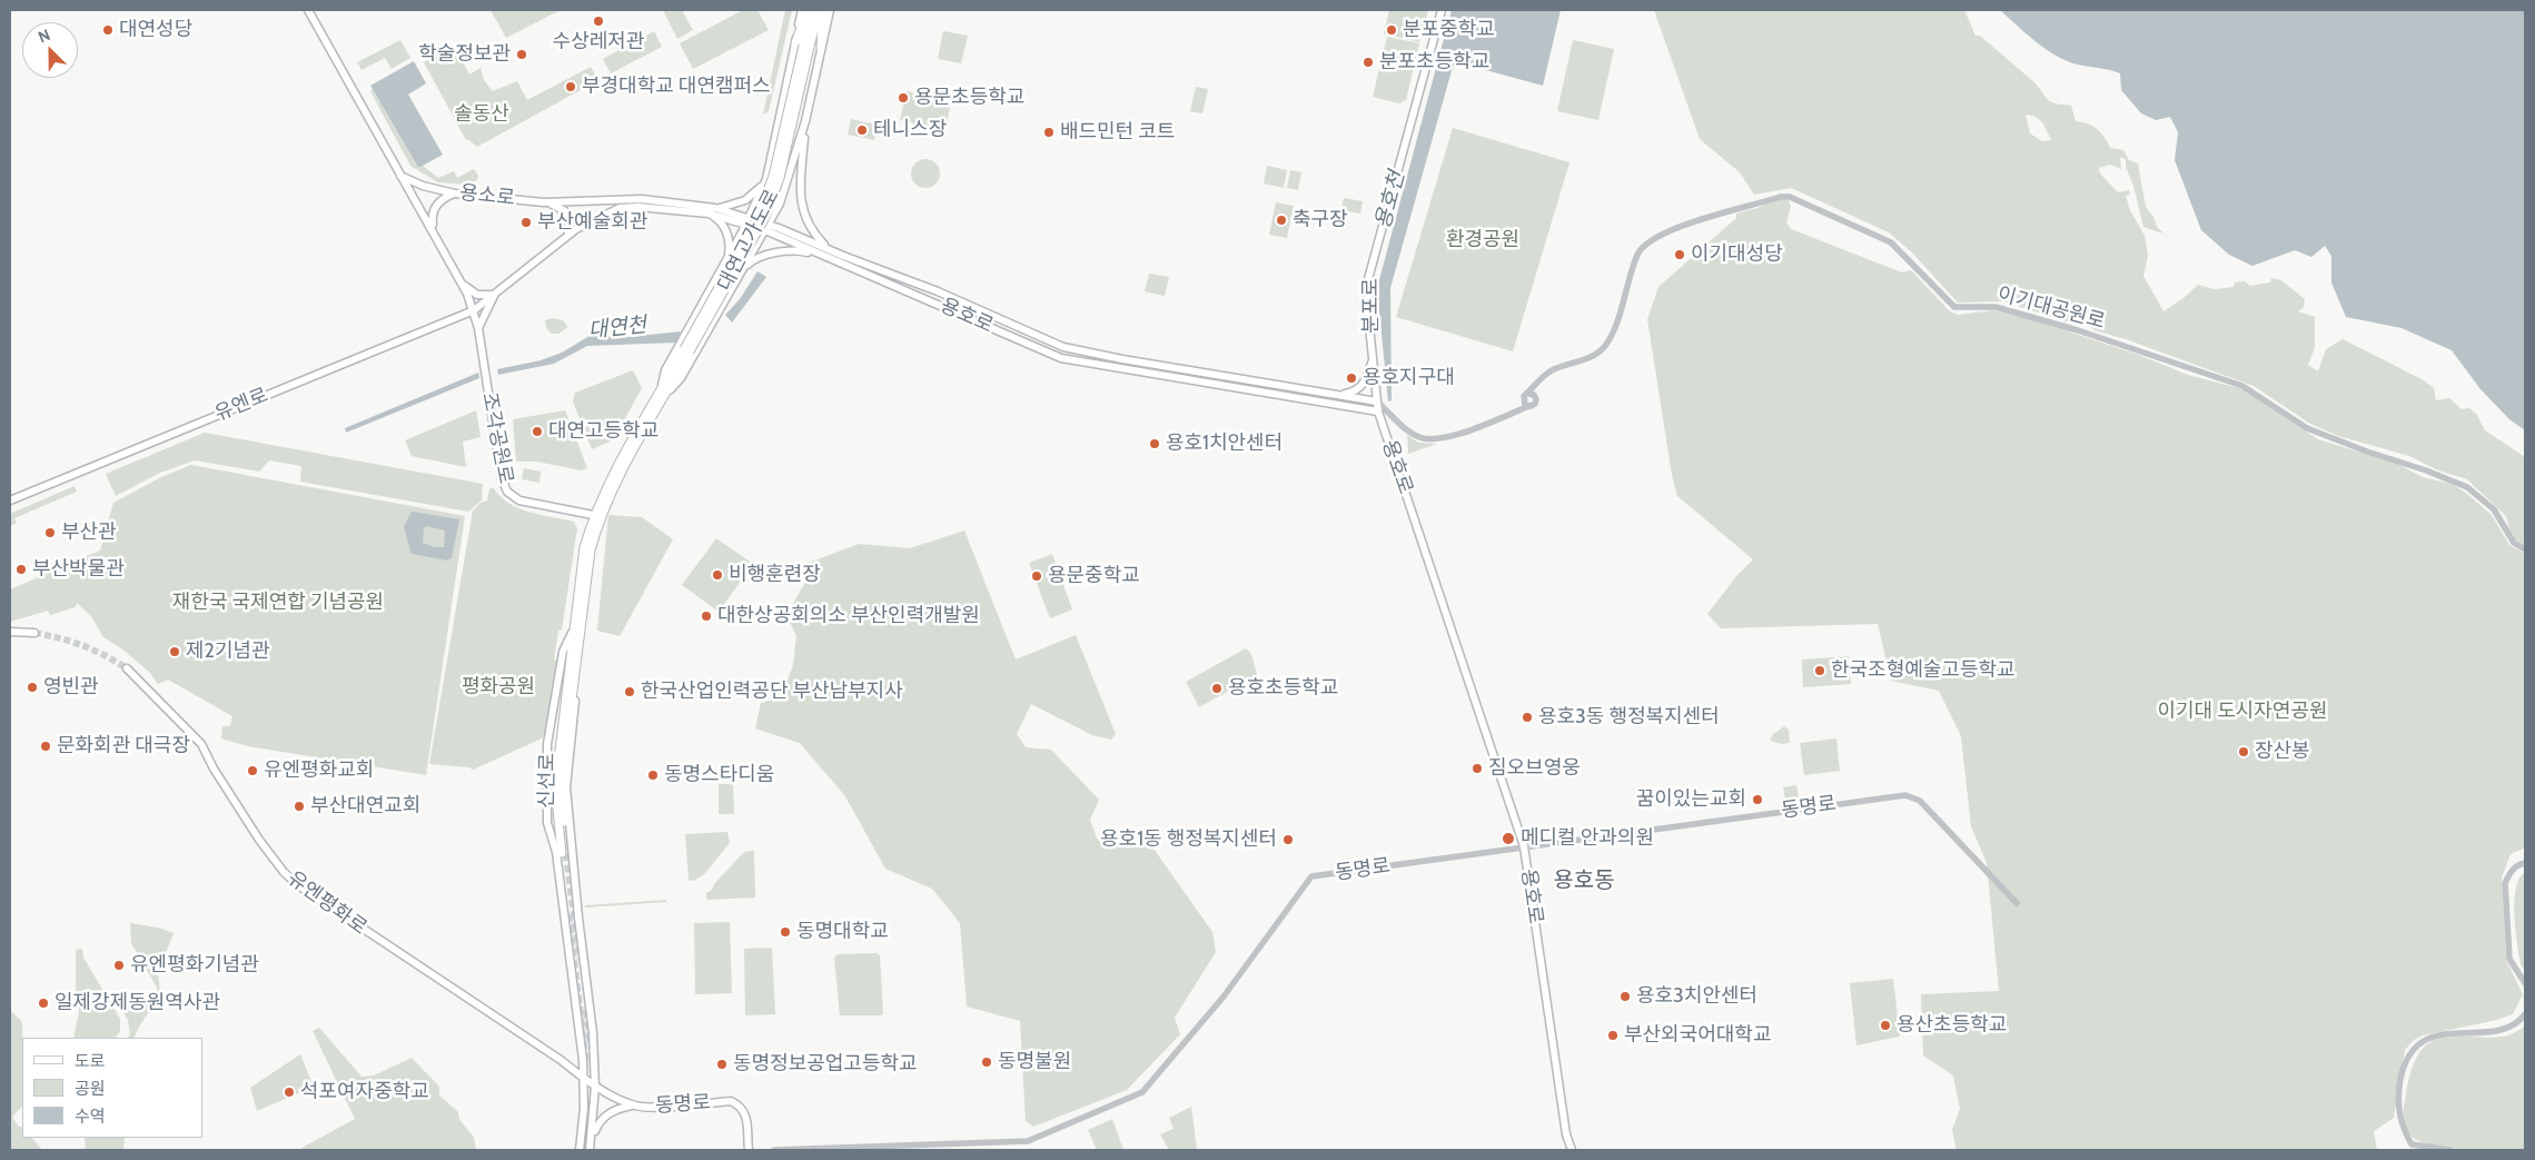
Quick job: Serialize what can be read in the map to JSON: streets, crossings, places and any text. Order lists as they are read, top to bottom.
{
  "streets": {
    "highway": ["대연고가도로", "신선로"],
    "main road": [
      "용소로",
      "분포로",
      "용호로",
      "유엔로",
      "조각공원로",
      "동명로",
      "유엔평화로"
    ],
    "street": ["이기대공원로"]
  },
  "crossings": [
    ["용소로", "용호로"],
    ["분포로", "용호로"],
    ["용호로", "동명로"],
    ["유엔로", "조각공원로"],
    ["신선로", "동명로"],
    ["신선로", "유엔평화로"],
    ["동명로", "유엔평화로"]
  ],
  "districts": ["용호동"],
  "water": ["용호천", "대연천"],
  "parks": [
    "솔동산",
    "환경공원",
    "재한국 국제연합 기념공원",
    "평화공원",
    "이기대 도시자연공원"
  ],
  "places": [
    "수상레저관",
    "대연성당",
    "분포중학교",
    "학술정보관",
    "분포초등학교",
    "부경대학교 대연캠퍼스",
    "용문초등학교",
    "테니스장",
    "배드민턴 코트",
    "축구장",
    "부산예술회관",
    "이기대성당",
    "용호지구대",
    "대연고등학교",
    "용호1치안센터",
    "부산관",
    "부산박물관",
    "비행훈련장",
    "용문중학교",
    "대한상공회의소 부산인력개발원",
    "제2기념관",
    "한국조형예술고등학교",
    "영빈관",
    "용호초등학교",
    "한국산업인력공단 부산남부지사",
    "용호3동 행정복지센터",
    "문화회관 대극장",
    "장산봉",
    "짐오브영웅",
    "유엔평화교회",
    "동명스타디움",
    "꿈이있는교회",
    "부산대연교회",
    "메디컬 안과의원",
    "용호1동 행정복지센터",
    "동명대학교",
    "유엔평화기념관",
    "용호3치안센터",
    "일제강제동원역사관",
    "용산초등학교",
    "부산외국어대학교",
    "동명불원",
    "동명정보공업고등학교",
    "석포여자중학교"
  ],
  "legend": ["도로", "공원", "수역"],
  "north": "top left"
}
